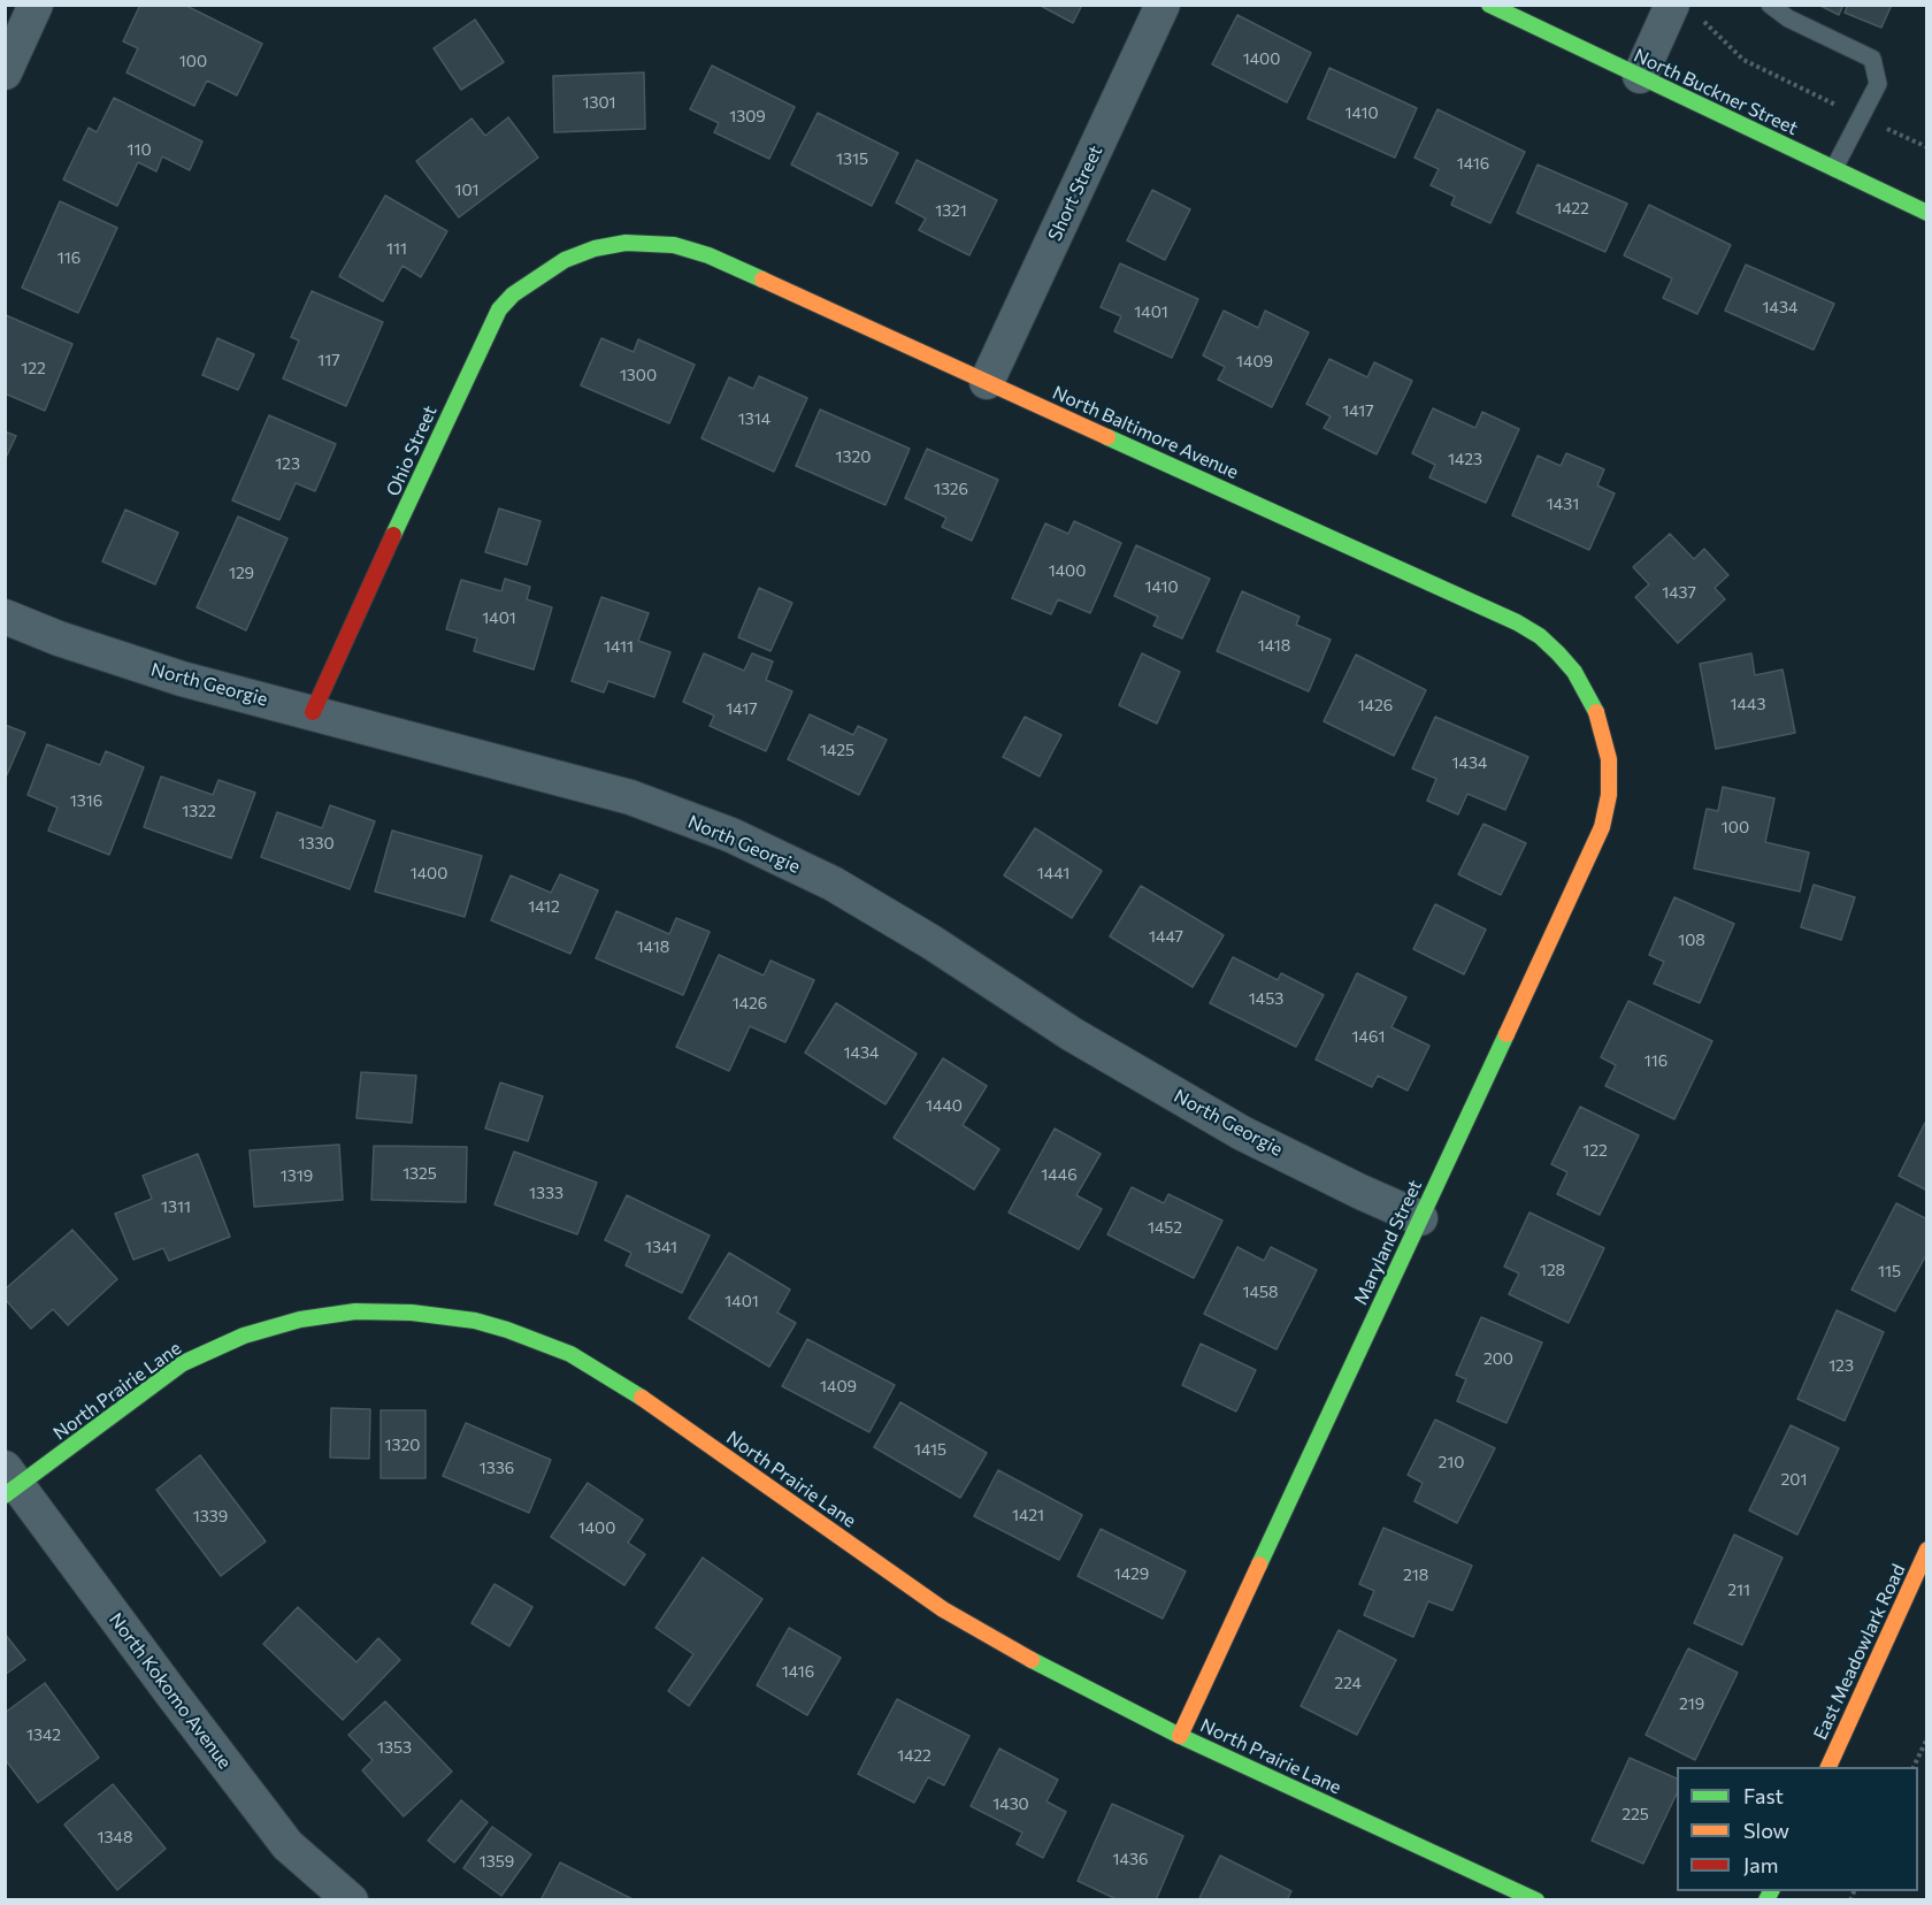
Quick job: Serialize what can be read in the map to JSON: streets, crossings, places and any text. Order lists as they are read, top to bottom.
{
  "streets": {
    "street": [
      "North Buckner Street",
      "Short Street",
      "North Baltimore Avenue",
      "Ohio Street",
      "North Georgie",
      "Maryland Street",
      "North Prairie Lane",
      "East Meadowlark Road",
      "North Kokomo Avenue"
    ]
  },
  "crossings": [
    ["Short Street", "North Baltimore Avenue"],
    ["North Baltimore Avenue", "Ohio Street"],
    ["North Baltimore Avenue", "Maryland Street"],
    ["Ohio Street", "North Georgie"],
    ["North Georgie", "Maryland Street"],
    ["Maryland Street", "North Prairie Lane"],
    ["North Prairie Lane", "North Kokomo Avenue"]
  ],
  "house_numbers": [
    "1400",
    "100",
    "1301",
    "1410",
    "1309",
    "110",
    "1315",
    "1416",
    "101",
    "1422",
    "1321",
    "111",
    "116",
    "1434",
    "1401",
    "117",
    "1409",
    "122",
    "1300",
    "1417",
    "1314",
    "1320",
    "1423",
    "123",
    "1326",
    "1431",
    "1400",
    "129",
    "1410",
    "1437",
    "1401",
    "1418",
    "1411",
    "1443",
    "1426",
    "1417",
    "1425",
    "1434",
    "1316",
    "1322",
    "100",
    "1330",
    "1400",
    "1441",
    "1412",
    "1447",
    "108",
    "1418",
    "1453",
    "1426",
    "1461",
    "1434",
    "116",
    "1440",
    "122",
    "1325",
    "1446",
    "1319",
    "1333",
    "1311",
    "1452",
    "1341",
    "128",
    "115",
    "1458",
    "1401",
    "200",
    "123",
    "1409",
    "1320",
    "1415",
    "210",
    "1336",
    "201",
    "1421",
    "1339",
    "1400",
    "1429",
    "218",
    "211",
    "1416",
    "224",
    "219",
    "1342",
    "1353",
    "1422",
    "1430",
    "225",
    "1348",
    "1436",
    "1359"
  ],
  "legend": ["Fast", "Slow", "Jam"]
}
